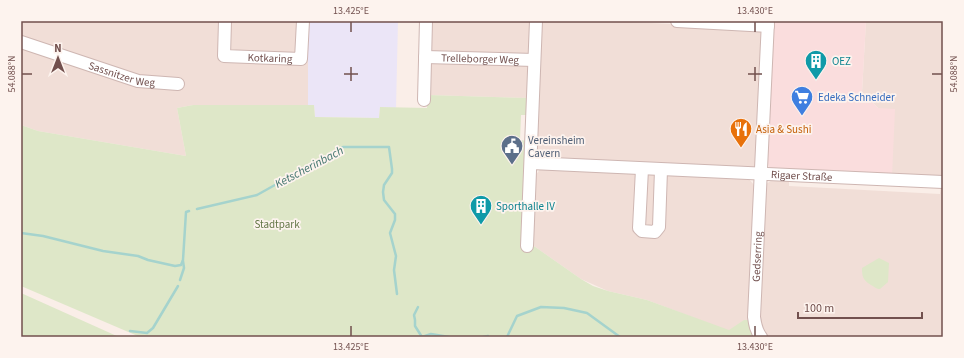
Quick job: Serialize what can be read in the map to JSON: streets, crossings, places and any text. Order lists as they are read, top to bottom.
{
  "streets": {
    "street": [
      "Kotkaring",
      "Trelleborger Weg",
      "Sassnitzer Weg",
      "Rigaer Straße",
      "Gedserring"
    ]
  },
  "crossings": [
    ["Trelleborger Weg", "Rigaer Straße"],
    ["Rigaer Straße", "Gedserring"]
  ],
  "water": ["Ketscherinbach"],
  "parks": ["Stadtpark"],
  "places": {
    "building": ["OEZ", "Sporthalle IV"],
    "supermarket": ["Edeka Schneider"],
    "restaurant": ["Asia & Sushi"],
    "public building": ["Vereinsheim Cavern"]
  },
  "scale_bar": "100 m",
  "north": "top",
  "coordinates": ["13.425°E", "13.430°E", "54.088°N"]
}
